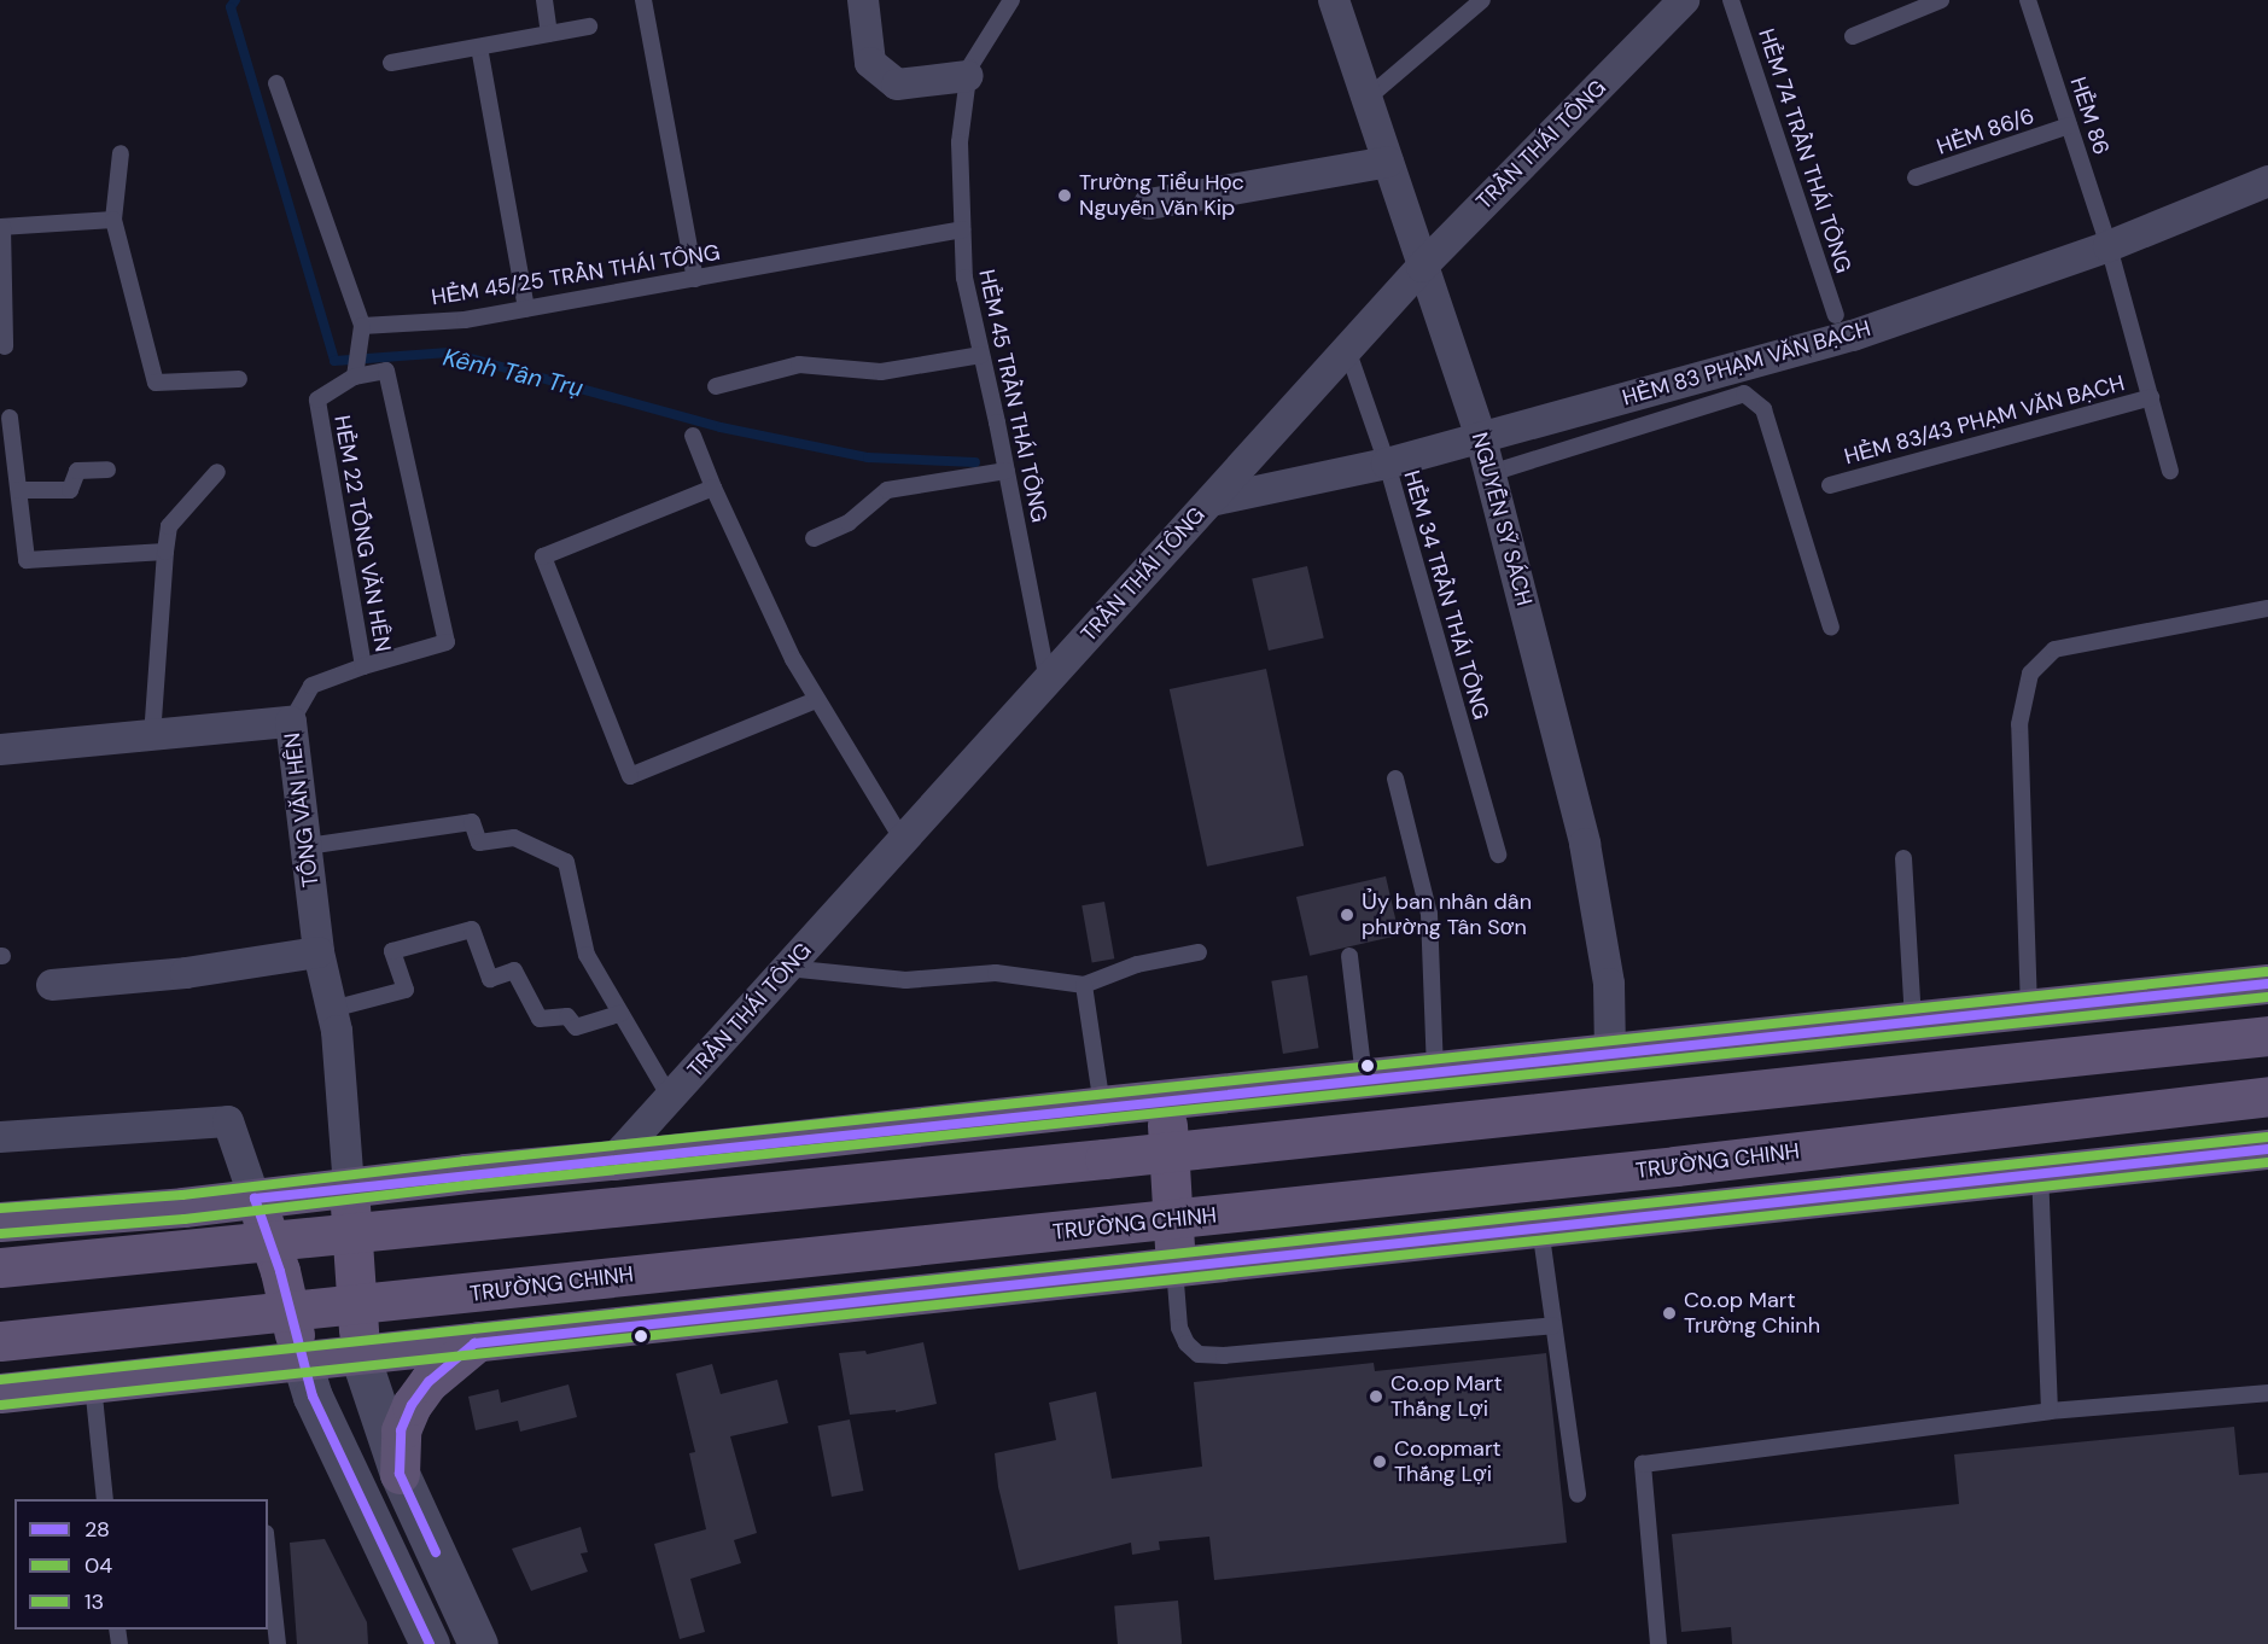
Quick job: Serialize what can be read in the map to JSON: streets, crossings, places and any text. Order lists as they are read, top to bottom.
{
  "streets": {
    "main road": ["TRƯỜNG CHINH"],
    "street": [
      "TRẦN THÁI TÔNG",
      "HẺM 83 PHẠM VĂN BẠCH",
      "NGUYỄN SỸ SÁCH",
      "TỐNG VĂN HÊN"
    ],
    "lane": [
      "HẺM 86",
      "HẺM 86/6",
      "HẺM 74 TRẦN THÁI TÔNG",
      "HẺM 45/25 TRẦN THÁI TÔNG",
      "HẺM 45 TRẦN THÁI TÔNG",
      "HẺM 83/43 PHẠM VĂN BẠCH",
      "HẺM 22 TỐNG VĂN HÊN",
      "HẺM 34 TRẦN THÁI TÔNG"
    ]
  },
  "crossings": [
    ["HẺM 86", "HẺM 86/6"],
    ["HẺM 86", "HẺM 83 PHẠM VĂN BẠCH"],
    ["HẺM 86", "HẺM 83/43 PHẠM VĂN BẠCH"],
    ["TRẦN THÁI TÔNG", "HẺM 83 PHẠM VĂN BẠCH"],
    ["TRẦN THÁI TÔNG", "HẺM 45 TRẦN THÁI TÔNG"],
    ["TRẦN THÁI TÔNG", "NGUYỄN SỸ SÁCH"],
    ["TRẦN THÁI TÔNG", "HẺM 34 TRẦN THÁI TÔNG"],
    ["HẺM 45/25 TRẦN THÁI TÔNG", "HẺM 45 TRẦN THÁI TÔNG"],
    ["HẺM 83 PHẠM VĂN BẠCH", "HẺM 83/43 PHẠM VĂN BẠCH"],
    ["HẺM 83 PHẠM VĂN BẠCH", "NGUYỄN SỸ SÁCH"],
    ["HẺM 83 PHẠM VĂN BẠCH", "HẺM 34 TRẦN THÁI TÔNG"],
    ["HẺM 22 TỐNG VĂN HÊN", "TỐNG VĂN HÊN"]
  ],
  "water": ["Kênh Tân Trụ"],
  "places": [
    "Trường Tiểu Học Nguyễn Văn Kip",
    "Ủy ban nhân dân phường Tân Sơn",
    "Co.op Mart Trường Chinh",
    "Co.op Mart Thắng Lợi",
    "Co.opmart Thắng Lợi"
  ],
  "lines": ["transit line 13", "transit line 28", "transit line 04"],
  "legend": ["28", "04", "13"]
}
